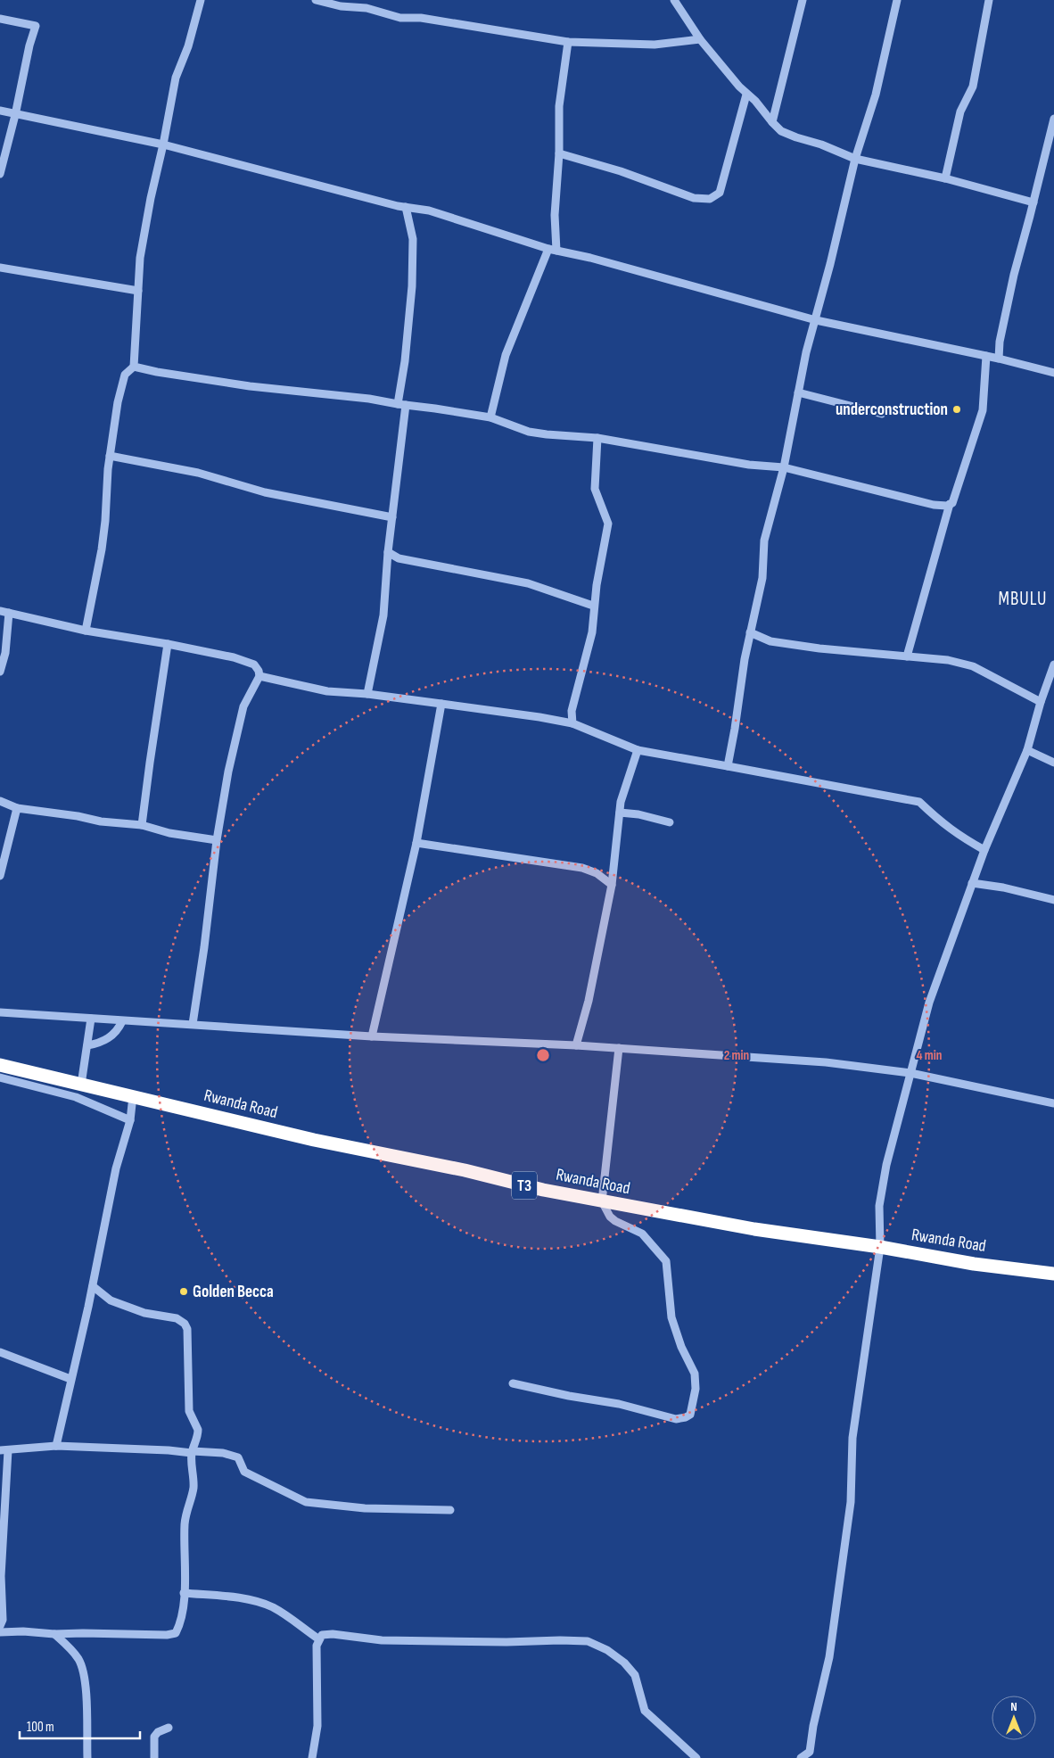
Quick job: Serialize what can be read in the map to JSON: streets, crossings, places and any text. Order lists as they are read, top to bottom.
{
  "streets": {
    "highway": ["Rwanda Road", "T3"]
  },
  "districts": ["MBULU"],
  "places": ["underconstruction", "Golden Becca"],
  "scale_bar": "100 m",
  "north": "top",
  "rings": ["2 min", "4 min"]
}
